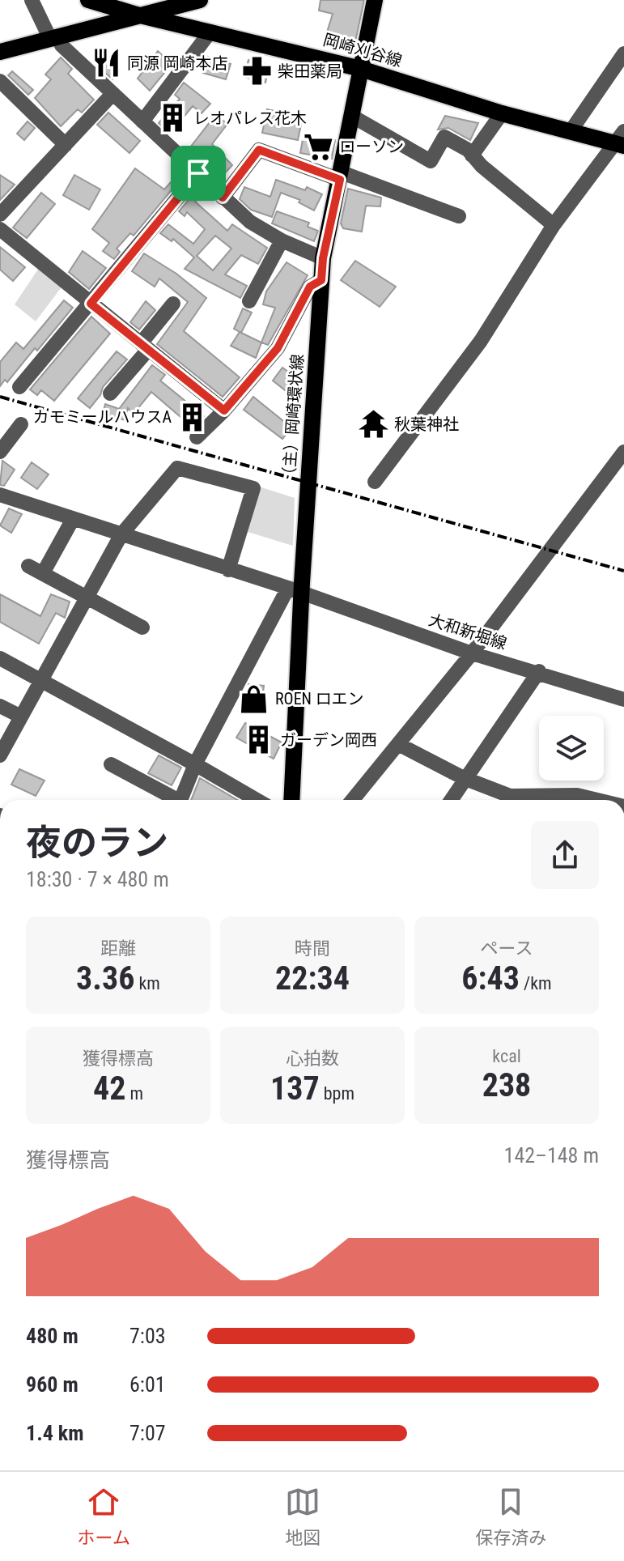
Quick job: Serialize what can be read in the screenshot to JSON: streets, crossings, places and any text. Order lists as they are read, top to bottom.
{
  "streets": {
    "main road": ["岡崎刈谷線", "（主）岡崎環状線"],
    "street": ["大和新堀線"]
  },
  "crossings": [
    ["岡崎刈谷線", "（主）岡崎環状線"],
    ["（主）岡崎環状線", "大和新堀線"]
  ],
  "places": {
    "restaurant": ["同源 岡崎本店"],
    "pharmacy": ["柴田薬局"],
    "building": ["レオパレス花木", "カモミールハウスA", "ガーデン岡西"],
    "supermarket": ["ローソン"],
    "temple": ["秋葉神社"],
    "shop": ["ROEN ロエン"]
  },
  "page": {
    "heading": ["夜のラン", "18:30 · 7 × 480 m"],
    "stats": [
      ["距離", "3.36 km"],
      ["時間", "22:34"],
      ["ペース", "6:43 /km"],
      ["獲得標高", "42 m"],
      ["心拍数", "137 bpm"],
      ["kcal", "238"]
    ],
    "chart": ["獲得標高", "142–148 m"],
    "list": [
      {
        "name": "480 m",
        "note": "7:03"
      },
      {
        "name": "960 m",
        "note": "6:01"
      },
      {
        "name": "1.4 km",
        "note": "7:07"
      }
    ],
    "tabs": ["ホーム", "地図", "保存済み"]
  }
}
